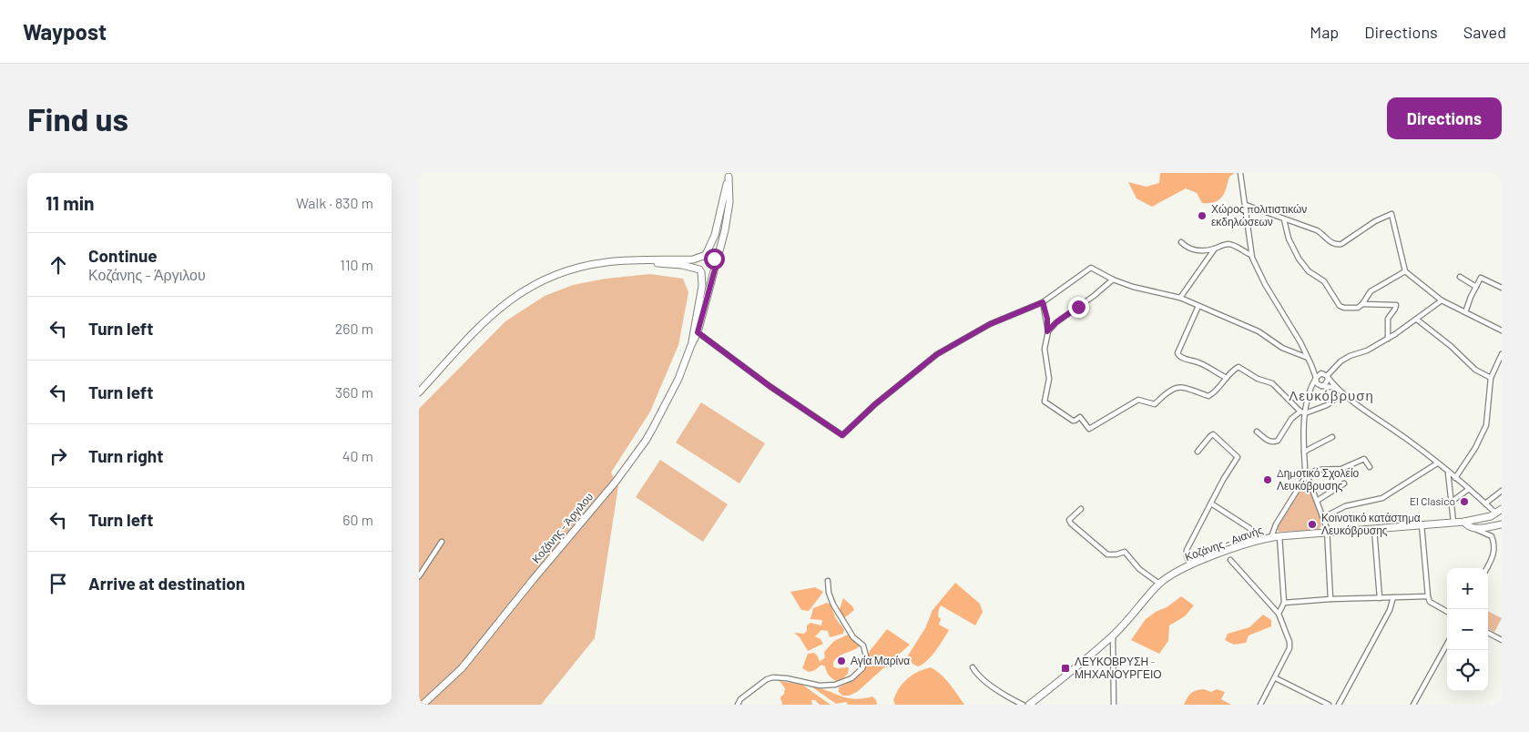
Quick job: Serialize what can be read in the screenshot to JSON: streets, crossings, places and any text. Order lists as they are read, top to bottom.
{
  "streets": {
    "street": ["Κοζάνης - Άργιλου", "Κοζάνης - Αιανής"]
  },
  "districts": ["Λευκόβρυση"],
  "places": {
    "other": [
      "Χώρος πολιτιστικών εκδηλώσεων",
      "Δημοτικό Σχολείο Λευκόβρυσης",
      "El Clasico",
      "Κοινοτικό κατάστημα Λευκόβρυσης",
      "Αγία Μαρίνα"
    ],
    "transit": ["ΛΕΥΚΟΒΡΥΣΗ - ΜΗΧΑΝΟΥΡΓΕΙΟ"]
  },
  "page": {
    "header": "Waypost",
    "nav": ["Map", "Directions", "Saved"],
    "buttons": "Directions",
    "title": "Find us",
    "heading": ["11 min", "Walk · 830 m"],
    "list": [
      ["Continue", "Κοζάνης - Άργιλου", "110 m"],
      ["Turn left", "260 m"],
      ["Turn left", "360 m"],
      ["Turn right", "40 m"],
      ["Turn left", "60 m"],
      "Arrive at destination"
    ],
    "map_buttons": ["+", "−"]
  }
}
